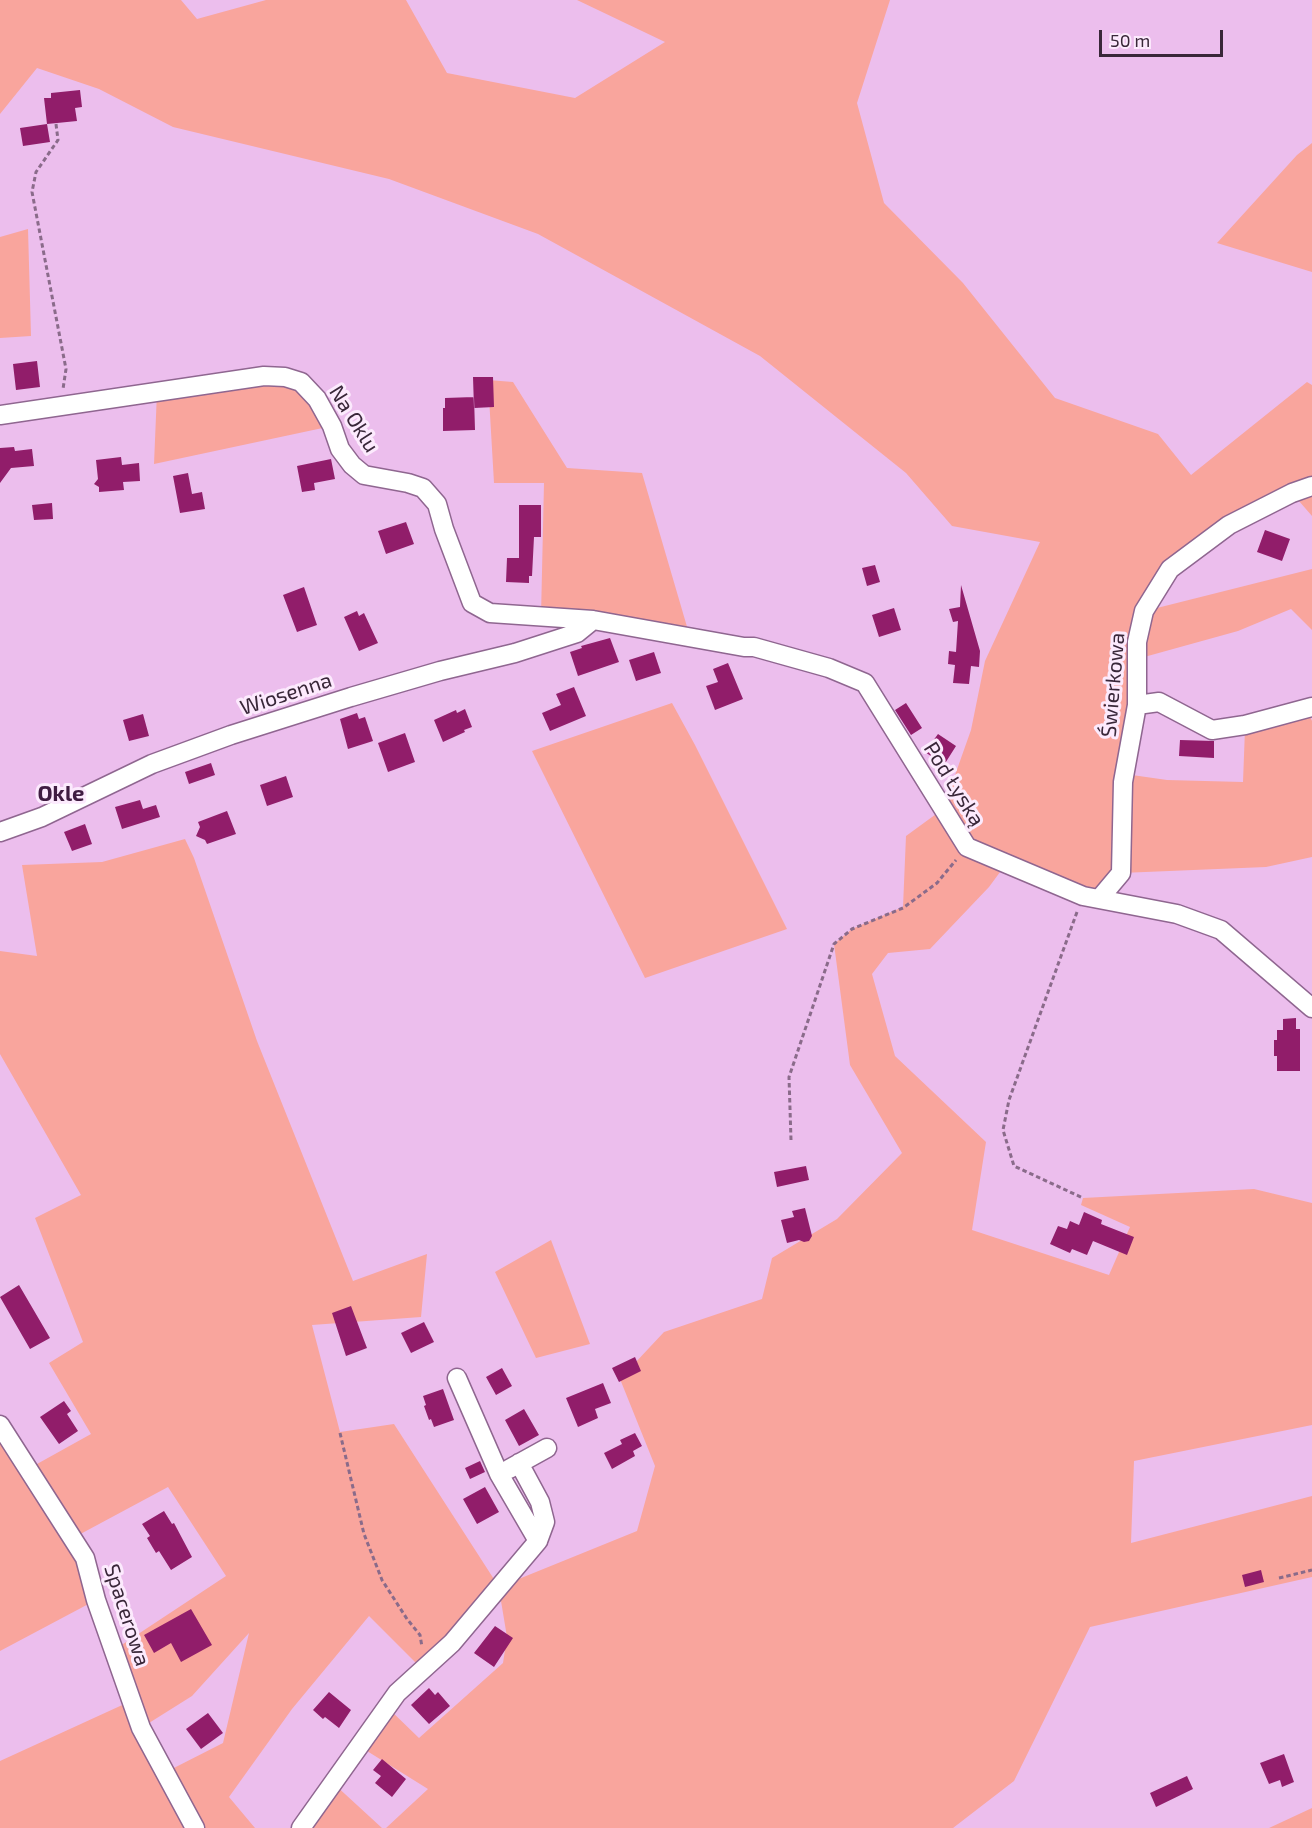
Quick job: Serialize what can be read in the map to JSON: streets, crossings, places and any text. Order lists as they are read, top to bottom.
{
  "streets": {
    "street": [
      "Na Oklu",
      "Świerkowa",
      "Wiosenna",
      "Pod Łyską",
      "Spacerowa"
    ]
  },
  "crossings": [
    ["Na Oklu", "Wiosenna"],
    ["Na Oklu", "Pod Łyską"],
    ["Świerkowa", "Pod Łyską"],
    ["Wiosenna", "Pod Łyską"]
  ],
  "districts": ["Okle"],
  "scale_bar": "50 m"
}
